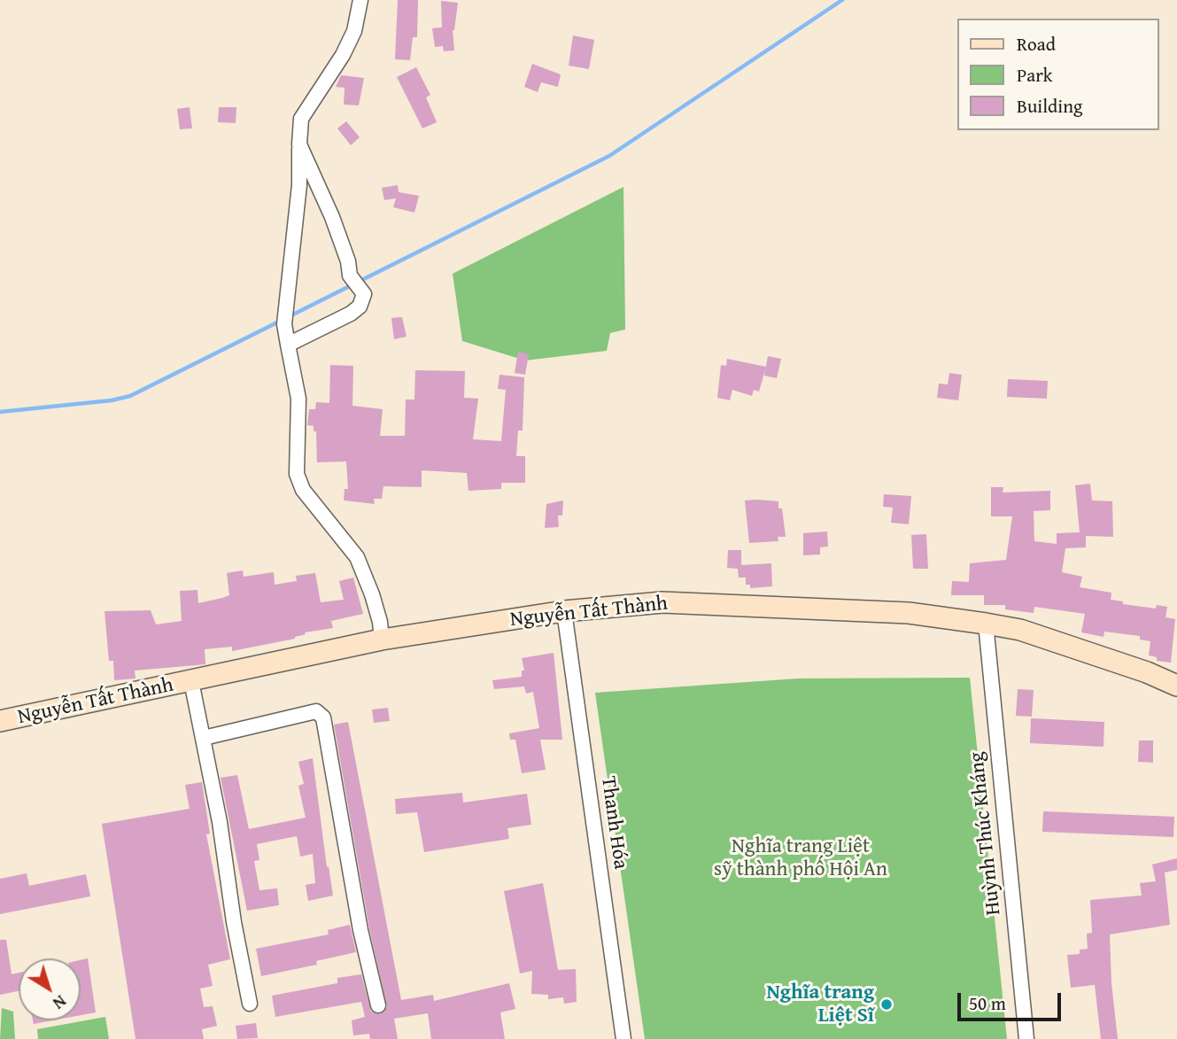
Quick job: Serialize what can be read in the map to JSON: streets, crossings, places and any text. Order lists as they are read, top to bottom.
{
  "streets": {
    "main road": ["Nguyễn Tất Thành"],
    "street": ["Thanh Hóa", "Huỳnh Thúc Kháng"]
  },
  "crossings": [
    ["Nguyễn Tất Thành", "Thanh Hóa"],
    ["Nguyễn Tất Thành", "Huỳnh Thúc Kháng"]
  ],
  "parks": ["Nghĩa trang Liệt sỹ thành phố Hội An"],
  "places": ["Nghĩa trang Liệt Sĩ"],
  "legend": ["Road", "Park", "Building"],
  "scale_bar": "50 m",
  "north": "bottom right"
}
